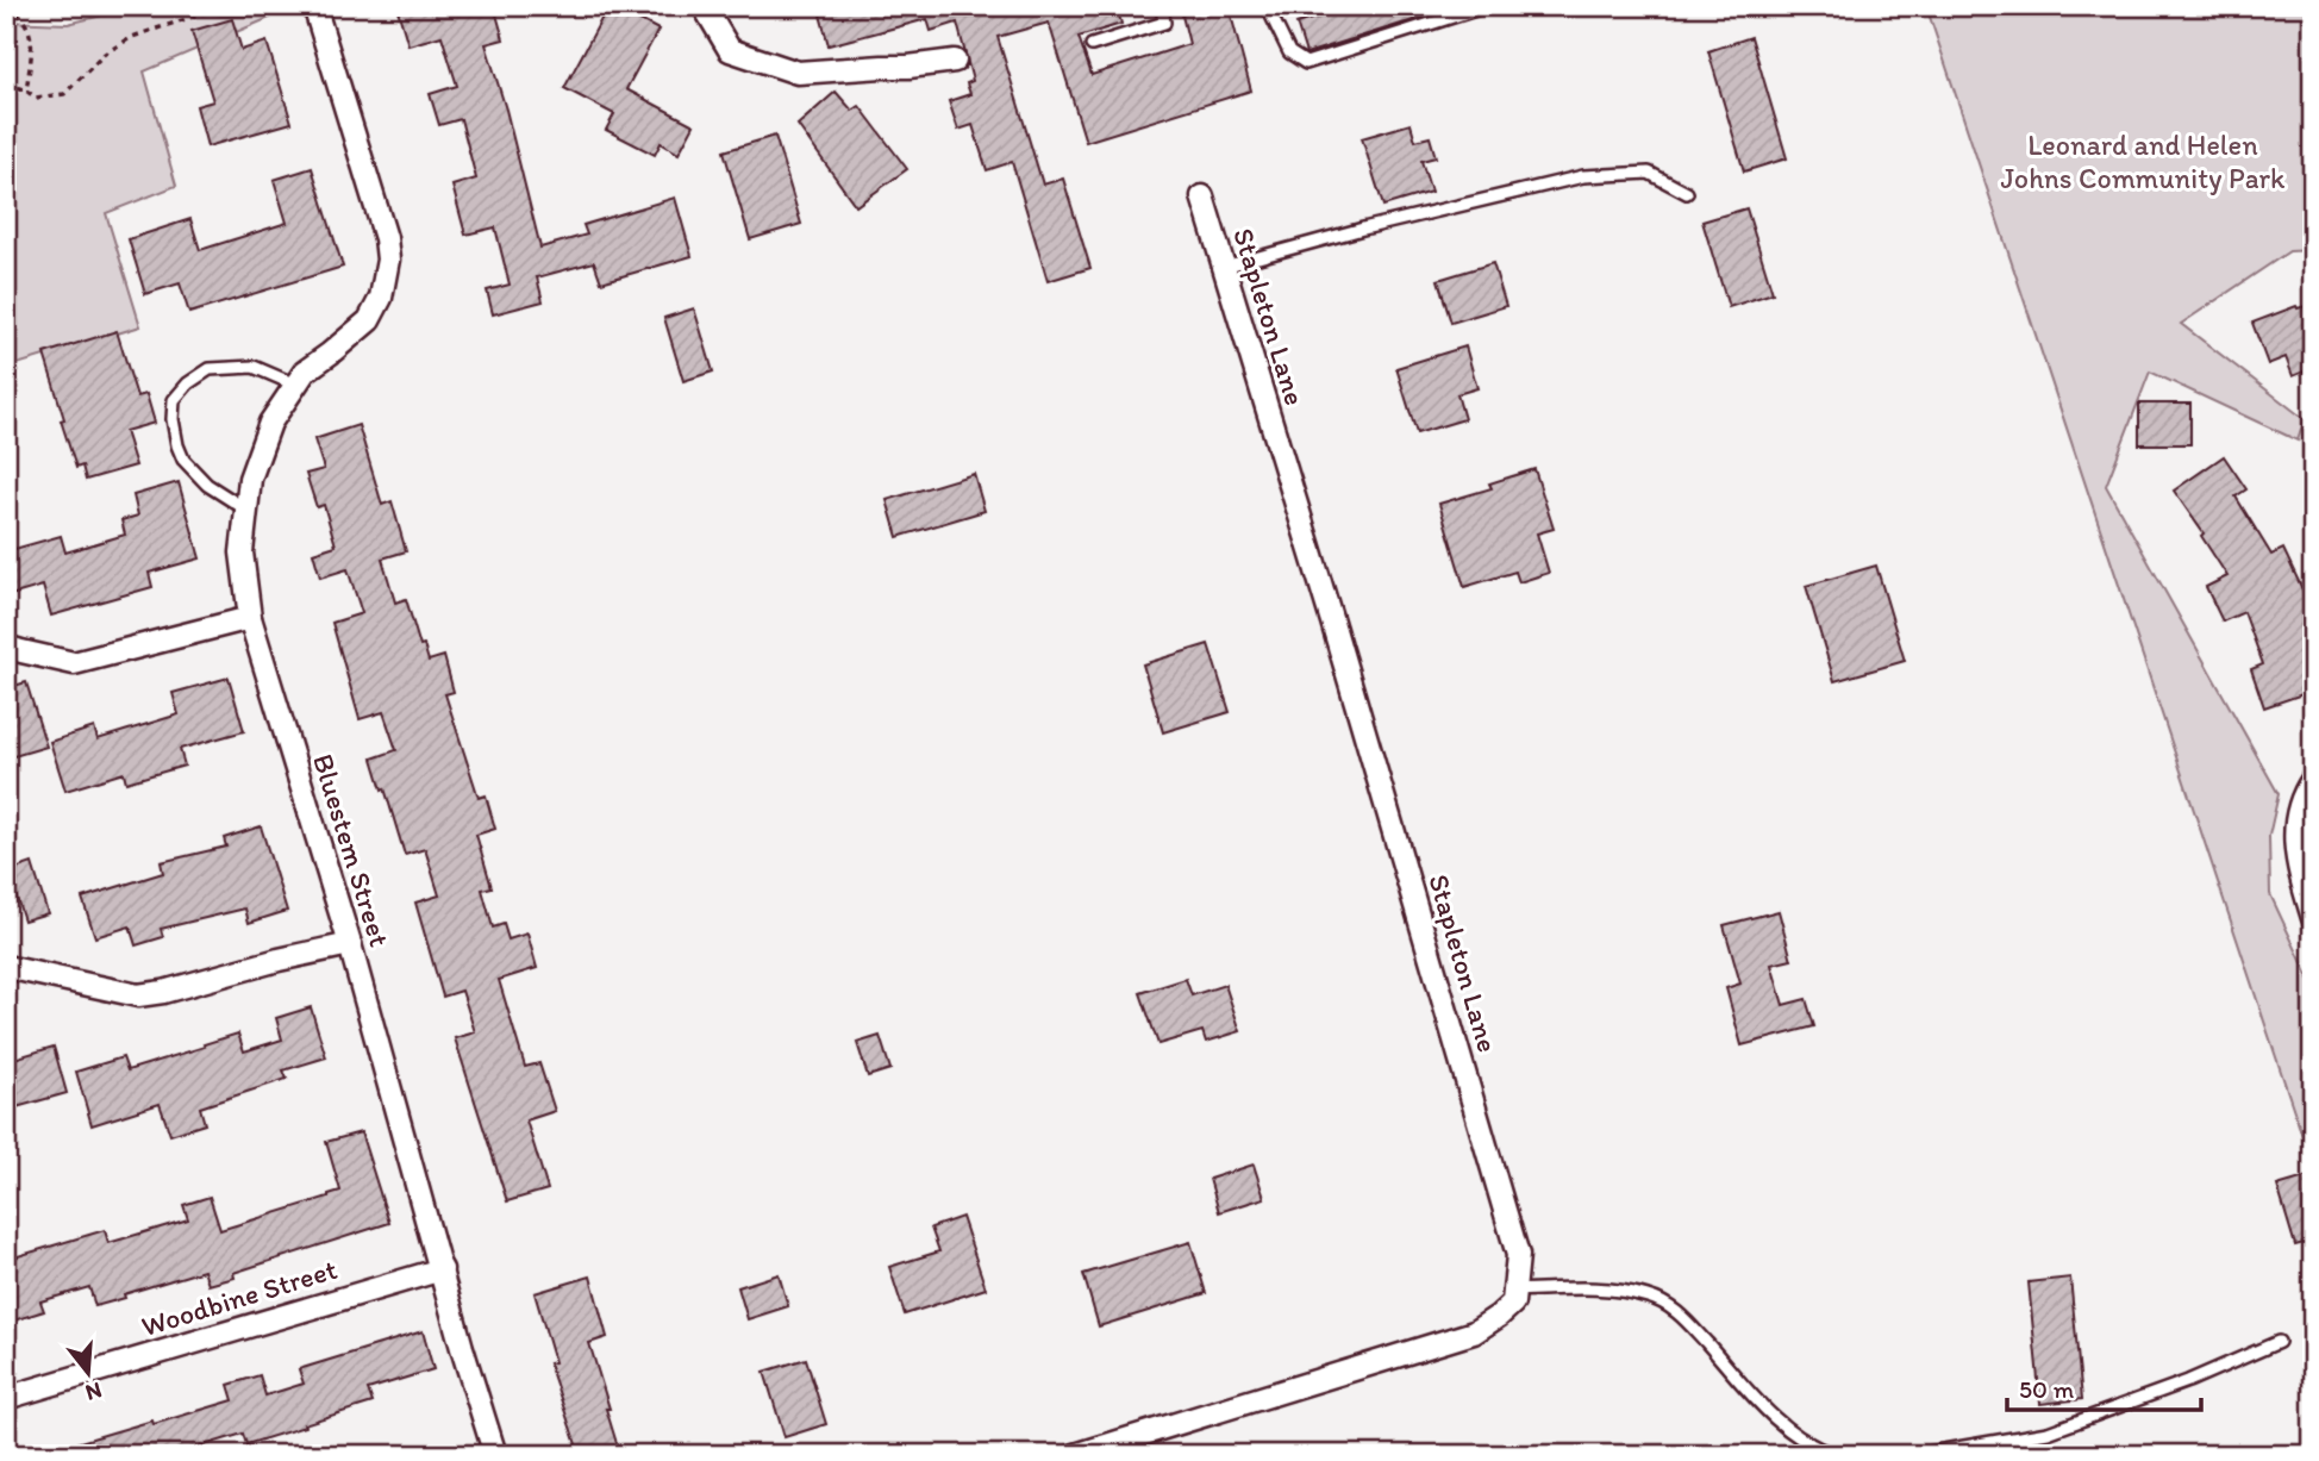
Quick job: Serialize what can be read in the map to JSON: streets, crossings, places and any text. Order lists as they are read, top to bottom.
{
  "streets": {
    "street": ["Stapleton Lane", "Bluestem Street", "Woodbine Street"]
  },
  "crossings": [
    ["Bluestem Street", "Woodbine Street"]
  ],
  "parks": ["Leonard and Helen Johns Community Park"],
  "scale_bar": "50 m",
  "north": "bottom"
}
